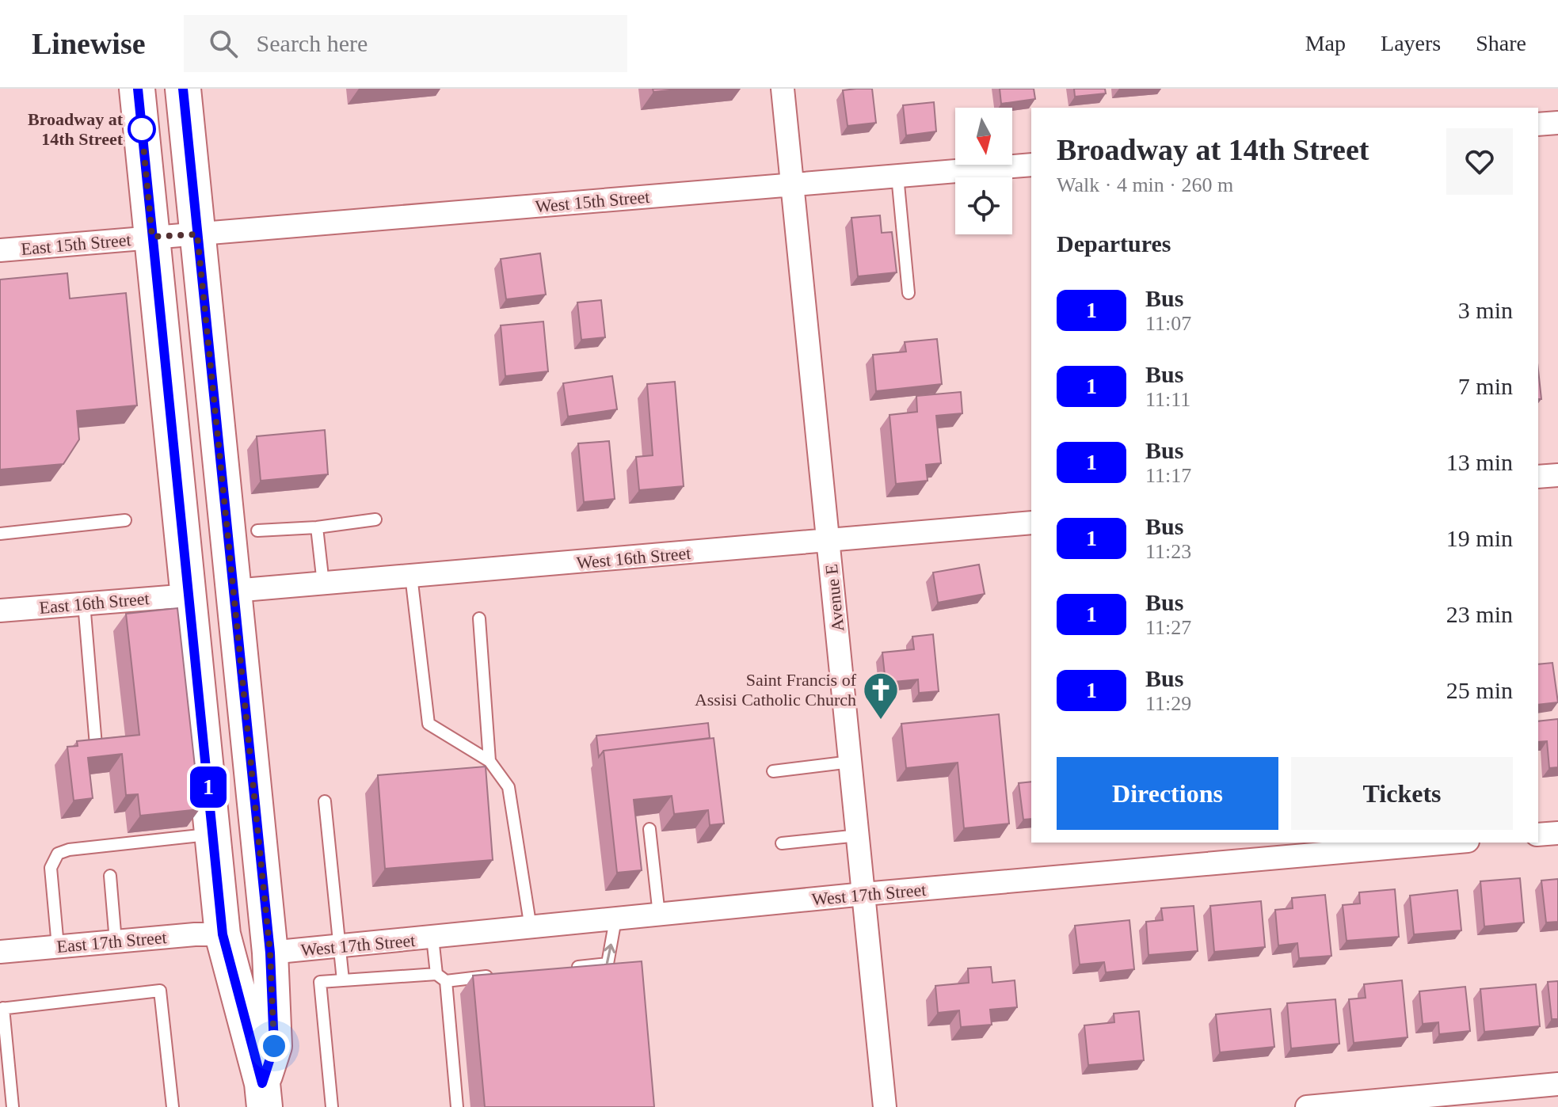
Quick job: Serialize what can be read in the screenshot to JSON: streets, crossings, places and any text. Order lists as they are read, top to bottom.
{
  "streets": {
    "street": [
      "West 15th Street",
      "East 15th Street",
      "West 16th Street",
      "Avenue E",
      "East 16th Street",
      "West 17th Street",
      "East 17th Street"
    ]
  },
  "crossings": [
    ["West 15th Street", "East 15th Street"],
    ["West 15th Street", "Avenue E"],
    ["West 16th Street", "Avenue E"],
    ["Avenue E", "West 17th Street"]
  ],
  "places": {
    "other": ["Broadway at 14th Street"],
    "church": ["Saint Francis of Assisi Catholic Church"]
  },
  "lines": ["bus line 1"],
  "north": "bottom",
  "page": {
    "header": "Linewise",
    "search": "Search here",
    "nav": ["Map", "Layers", "Share"],
    "on_map": "1",
    "heading": [
      ["Broadway at 14th Street", "Walk · 4 min · 260 m"],
      "Departures"
    ],
    "list": [
      {
        "mark": "1",
        "name": "Bus",
        "note": "11:07",
        "value": "3 min"
      },
      {
        "mark": "1",
        "name": "Bus",
        "note": "11:11",
        "value": "7 min"
      },
      {
        "mark": "1",
        "name": "Bus",
        "note": "11:17",
        "value": "13 min"
      },
      {
        "mark": "1",
        "name": "Bus",
        "note": "11:23",
        "value": "19 min"
      },
      {
        "mark": "1",
        "name": "Bus",
        "note": "11:27",
        "value": "23 min"
      },
      {
        "mark": "1",
        "name": "Bus",
        "note": "11:29",
        "value": "25 min"
      }
    ],
    "buttons": ["Directions", "Tickets"]
  }
}
